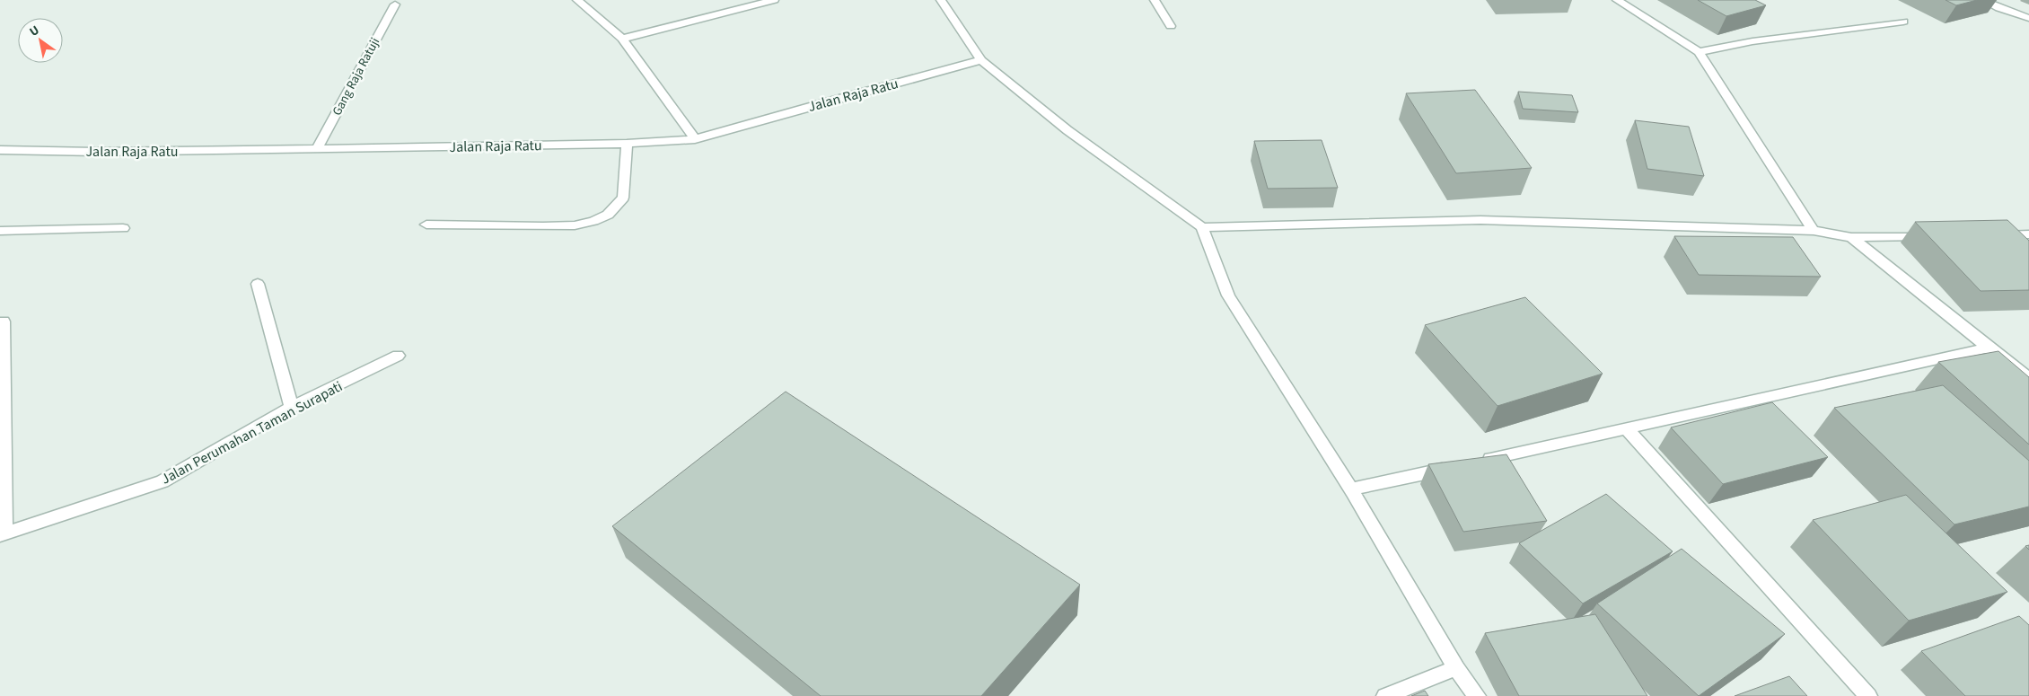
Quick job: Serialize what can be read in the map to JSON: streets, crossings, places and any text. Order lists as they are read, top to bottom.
{
  "streets": {
    "street": ["Gang Raja Ratuji", "Jalan Raja Ratu", "Jalan Perumahan Taman Surapati"]
  },
  "crossings": [
    ["Gang Raja Ratuji", "Jalan Raja Ratu"]
  ],
  "north": "top left"
}
